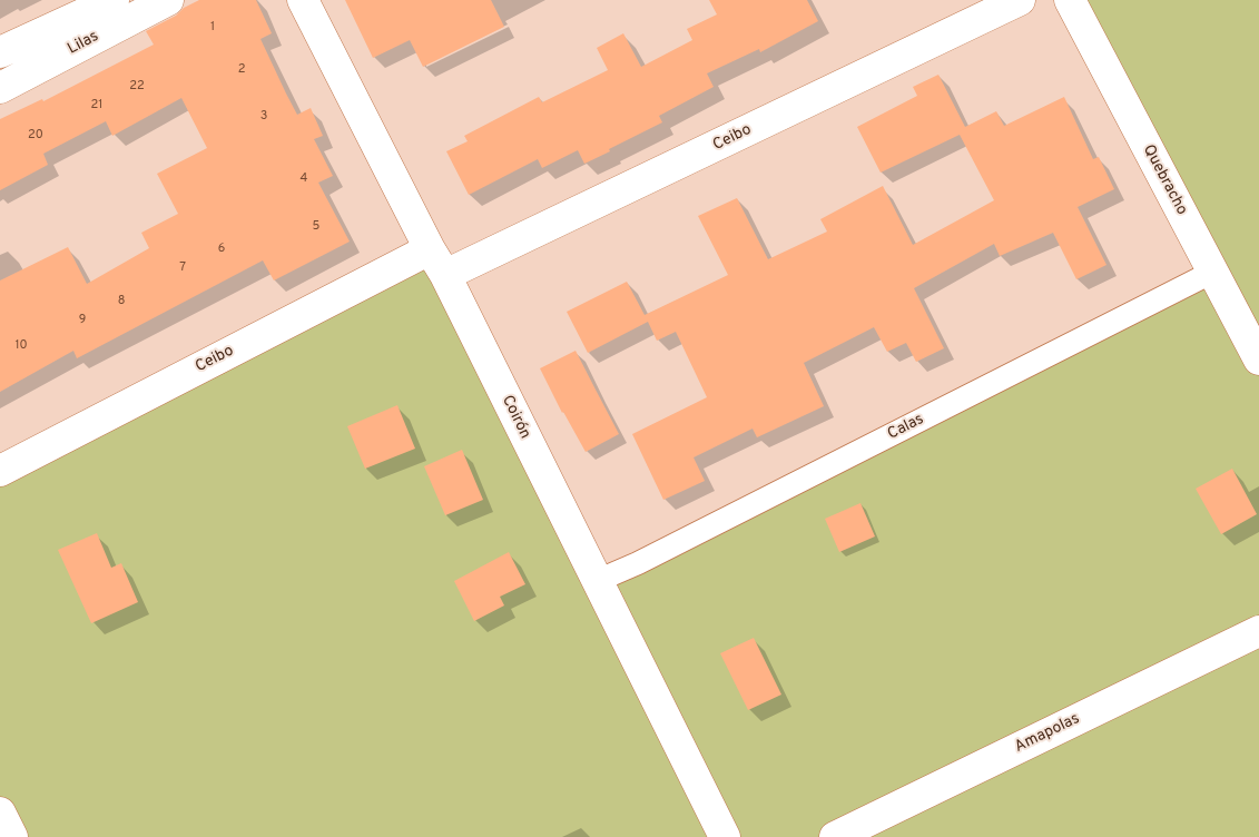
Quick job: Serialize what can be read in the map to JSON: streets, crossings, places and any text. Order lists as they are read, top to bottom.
{
  "streets": {
    "street": [
      "Lilas",
      "Ceibo",
      "Quebracho",
      "Coirón",
      "Amapolas"
    ],
    "lane": ["Calas"]
  },
  "crossings": [
    ["Ceibo", "Coirón"],
    ["Quebracho", "Calas"],
    ["Coirón", "Calas"]
  ],
  "house_numbers": [
    "1",
    "2",
    "22",
    "21",
    "3",
    "20",
    "4",
    "5",
    "6",
    "7",
    "8",
    "9",
    "10"
  ]
}
